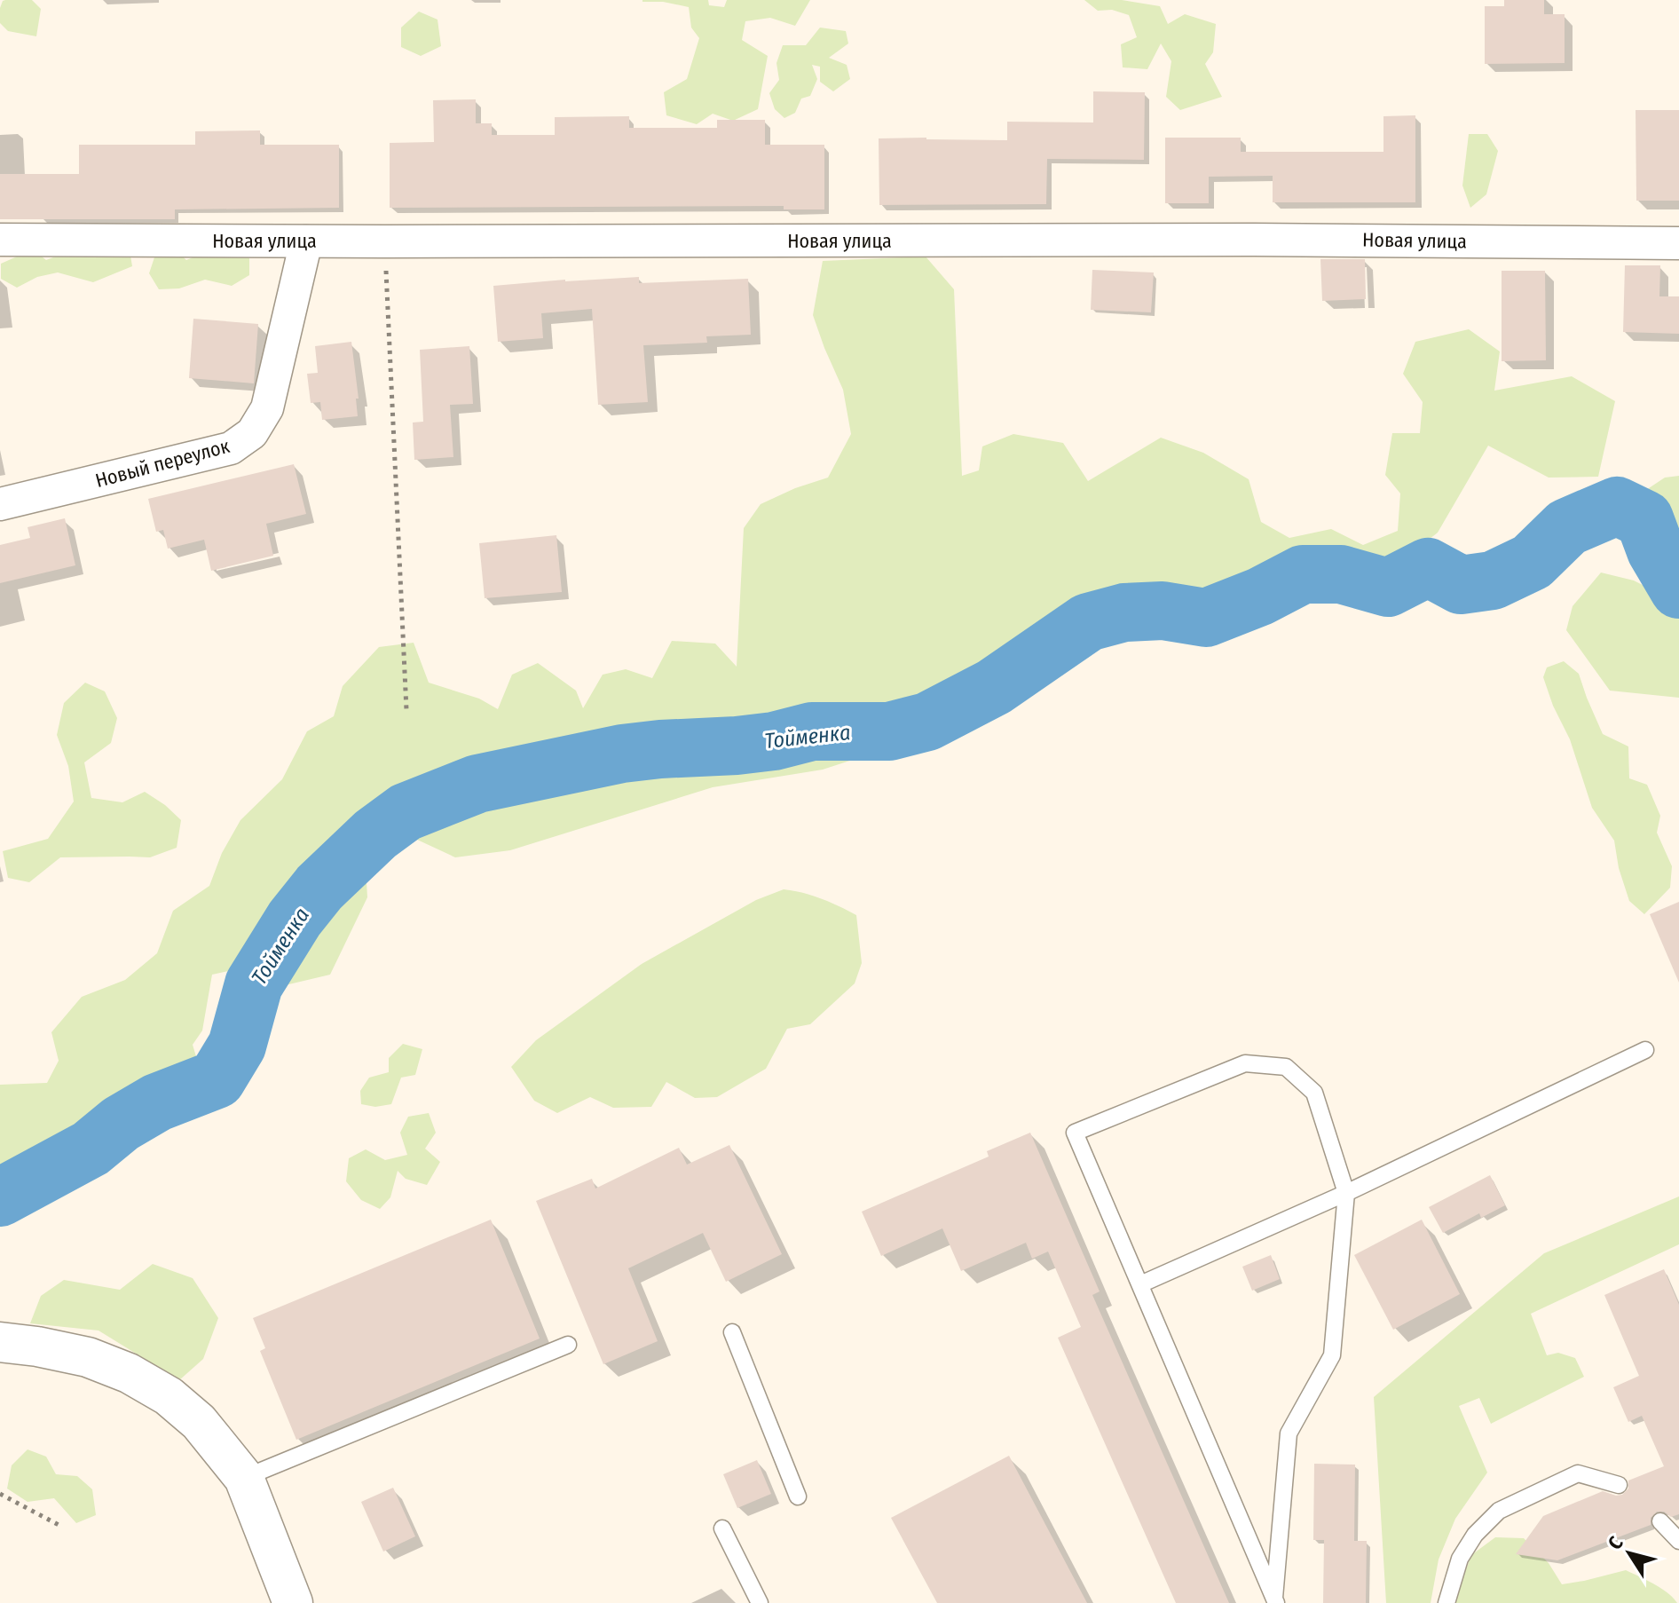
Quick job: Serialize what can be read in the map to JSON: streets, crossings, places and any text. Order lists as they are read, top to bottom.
{
  "streets": {
    "street": ["Новая улица", "Новый переулок"]
  },
  "crossings": [
    ["Новая улица", "Новый переулок"]
  ],
  "water": ["Тойменка"],
  "north": "top left"
}
